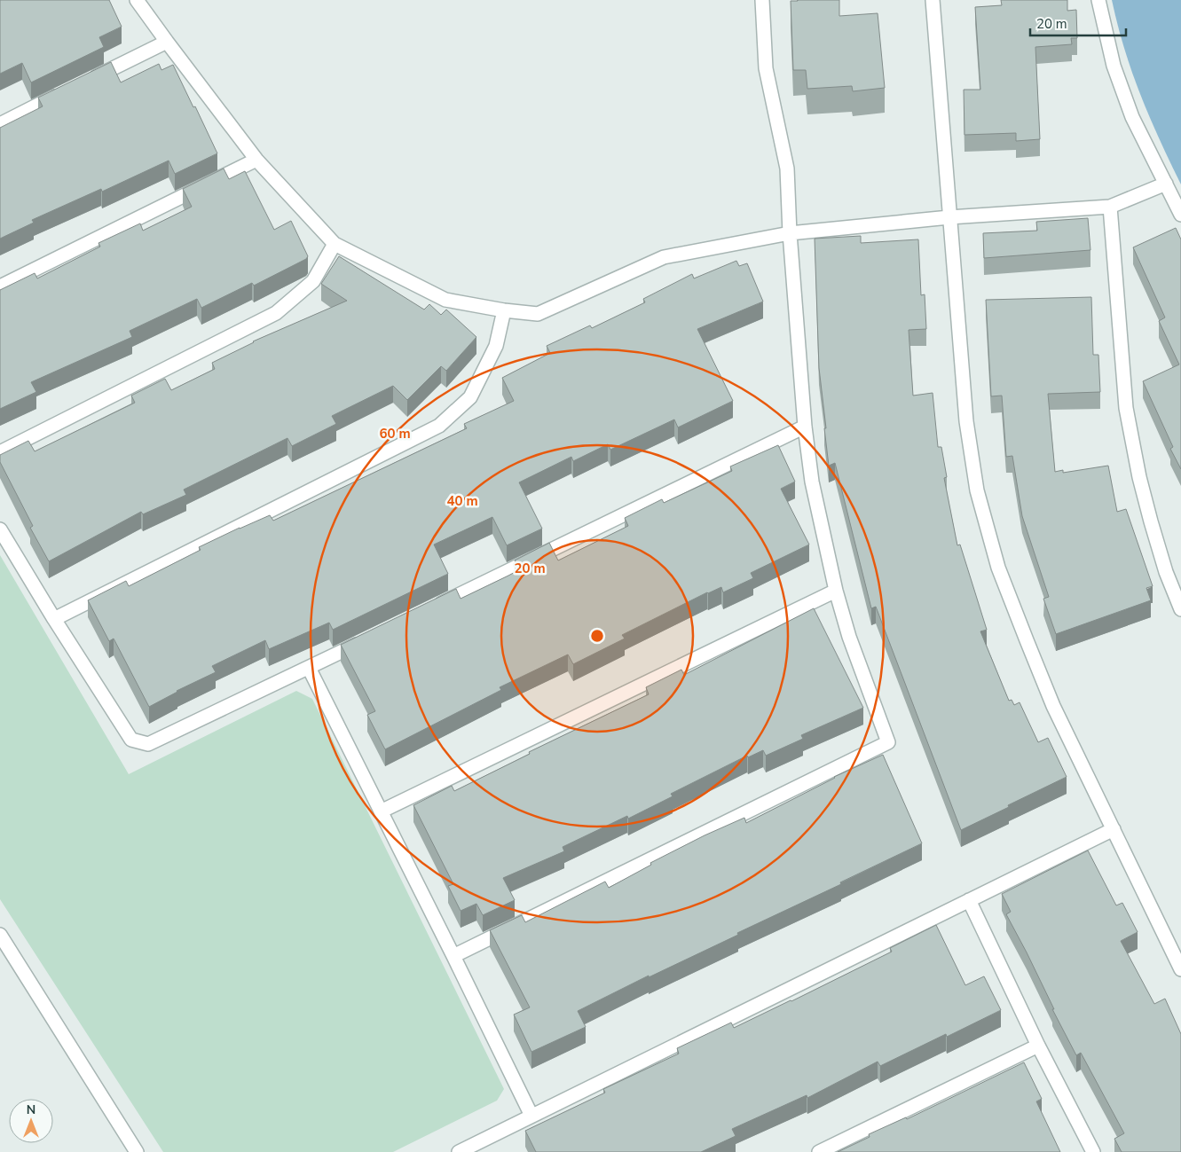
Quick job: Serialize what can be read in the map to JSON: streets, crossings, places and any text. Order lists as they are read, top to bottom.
{
  "scale_bar": "20 m",
  "north": "top",
  "rings": ["60 m", "40 m", "20 m"]
}
